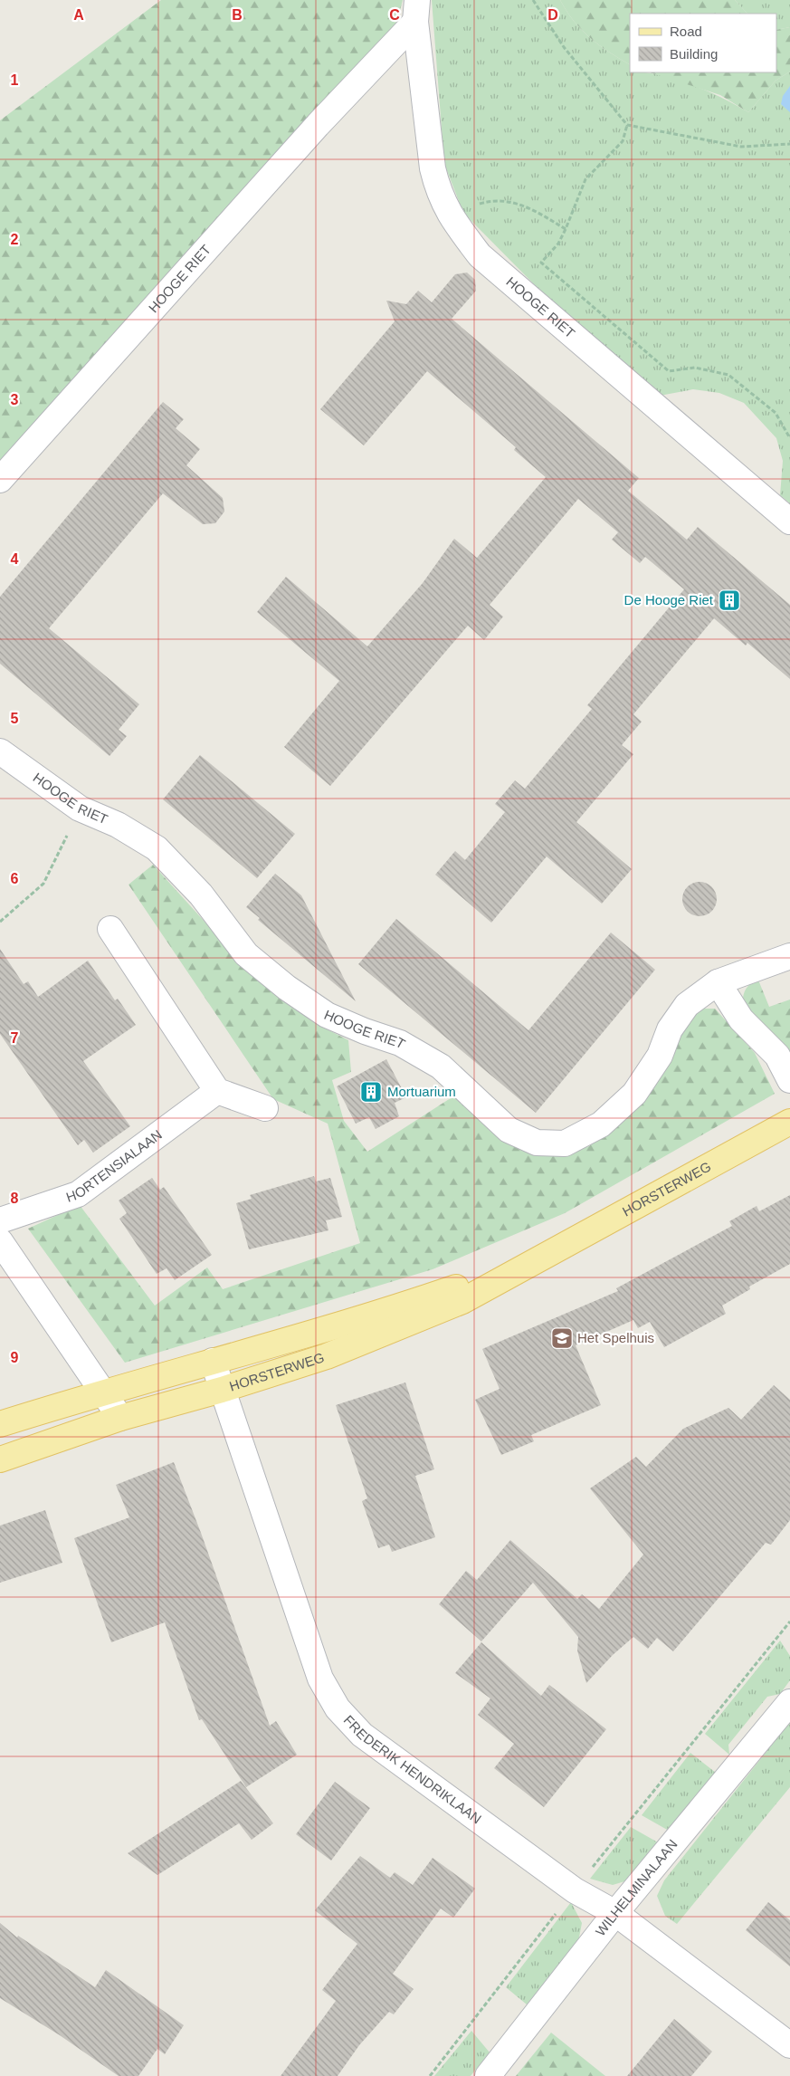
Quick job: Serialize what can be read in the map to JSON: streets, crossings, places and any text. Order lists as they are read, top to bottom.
{
  "streets": {
    "main road": ["HORSTERWEG"],
    "street": [
      "HOOGE RIET",
      "HORTENSIALAAN",
      "FREDERIK HENDRIKLAAN",
      "WILHELMINALAAN"
    ]
  },
  "crossings": [
    ["HORSTERWEG", "FREDERIK HENDRIKLAAN"],
    ["FREDERIK HENDRIKLAAN", "WILHELMINALAAN"]
  ],
  "places": {
    "building": ["De Hooge Riet", "Mortuarium"],
    "school or university": ["Het Spelhuis"]
  },
  "legend": ["Road", "Building"],
  "grid": {
    "columns": [
      "A",
      "B",
      "C",
      "D"
    ],
    "rows": [
      "1",
      "2",
      "3",
      "4",
      "5",
      "6",
      "7",
      "8",
      "9"
    ]
  }
}
